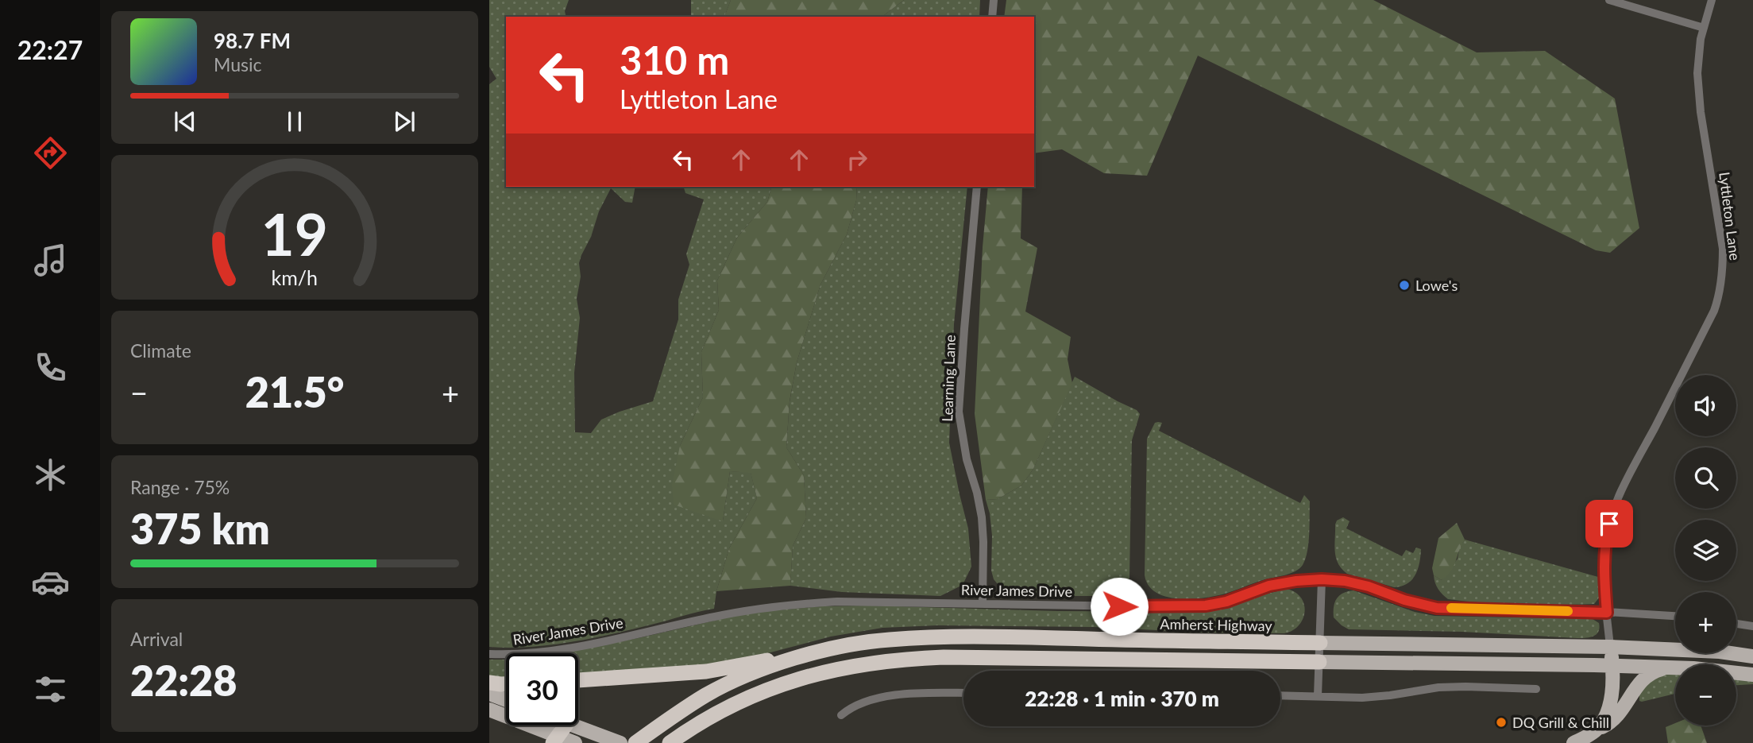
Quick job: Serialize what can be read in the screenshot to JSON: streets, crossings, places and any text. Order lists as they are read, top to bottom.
{
  "streets": {
    "highway": ["Amherst Highway"],
    "street": ["Lyttleton Lane", "Learning Lane", "River James Drive"]
  },
  "crossings": [
    ["Lyttleton Lane", "River James Drive"],
    ["Lyttleton Lane", "Amherst Highway"],
    ["Learning Lane", "River James Drive"]
  ],
  "places": ["Lowe's", "DQ Grill & Chill"],
  "page": {
    "tabs": "22:27",
    "turn": ["310 m", "Lyttleton Lane"],
    "song": ["98.7 FM", "Music"],
    "tile": [
      "Climate",
      ["Range · 75%", "375 km"],
      ["Arrival", "22:28"]
    ],
    "heat": ["−", "21.5°", "+"],
    "map_buttons": ["+", "−"],
    "limit": "30",
    "trip": "22:28 · 1 min · 370 m",
    "gauge": ["19", "km/h"]
  }
}
